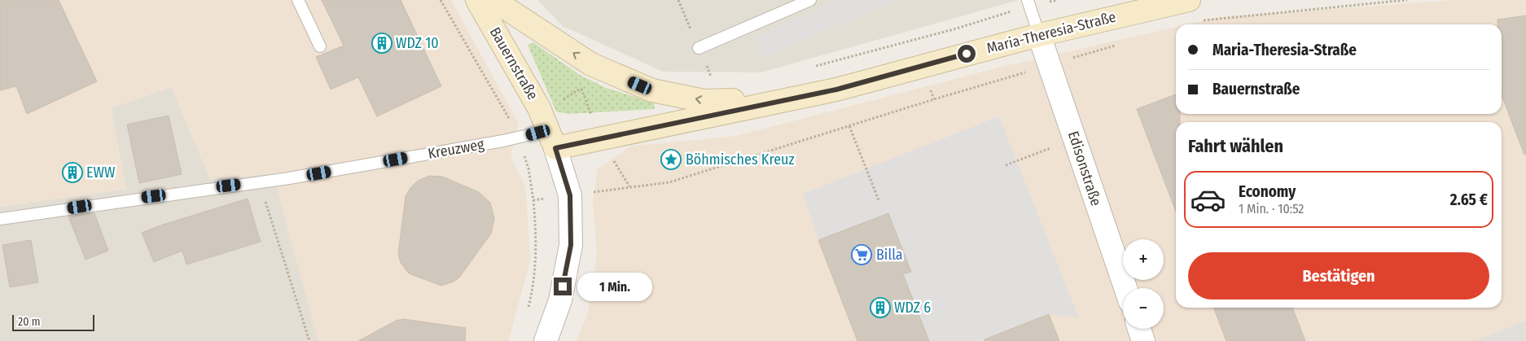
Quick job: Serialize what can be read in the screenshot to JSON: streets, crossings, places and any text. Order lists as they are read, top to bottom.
{
  "streets": {
    "main road": ["Maria-Theresia-Straße", "Bauernstraße"],
    "street": ["Edisonstraße"],
    "lane": ["Kreuzweg"]
  },
  "crossings": [
    ["Maria-Theresia-Straße", "Bauernstraße"],
    ["Maria-Theresia-Straße", "Kreuzweg"],
    ["Maria-Theresia-Straße", "Edisonstraße"],
    ["Bauernstraße", "Kreuzweg"]
  ],
  "places": {
    "building": ["WDZ 10", "EWW", "WDZ 6"],
    "place": ["Böhmisches Kreuz"],
    "supermarket": ["Billa"]
  },
  "scale_bar": "20 m",
  "page": {
    "banner": ["Maria-Theresia-Straße", "Bauernstraße"],
    "heading": "Fahrt wählen",
    "list": [
      {
        "name": "Economy",
        "note": "1 Min. · 10:52",
        "value": "2.65 €"
      }
    ],
    "map_buttons": ["+", "−"],
    "buttons": "Bestätigen",
    "bubble": "1 Min.",
    "scale": "20 m"
  }
}
